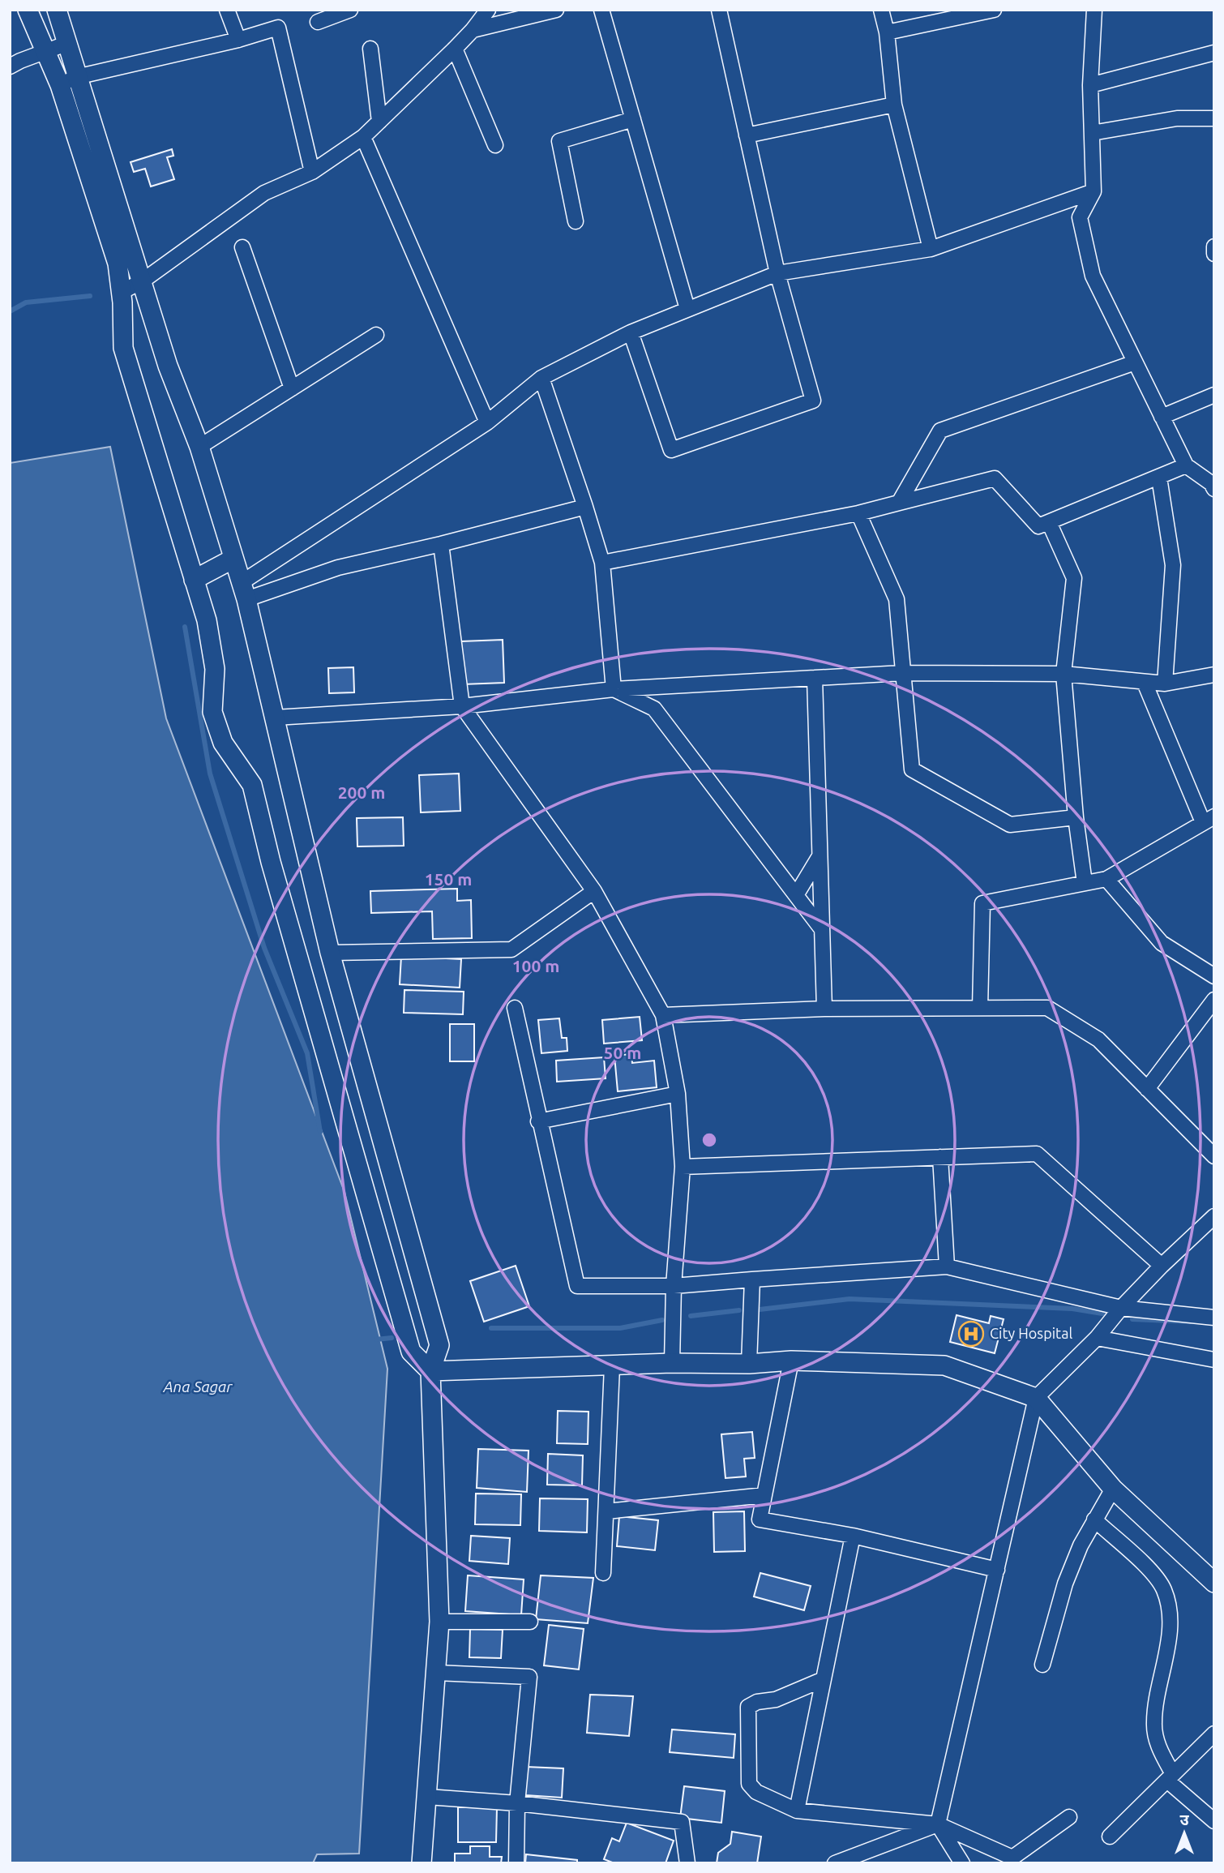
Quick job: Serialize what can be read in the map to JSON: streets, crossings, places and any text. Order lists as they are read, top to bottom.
{
  "water": ["Ana Sagar"],
  "places": {
    "hospital": ["City Hospital"]
  },
  "north": "top",
  "rings": [
    "200 m",
    "150 m",
    "100 m",
    "50 m"
  ]
}
